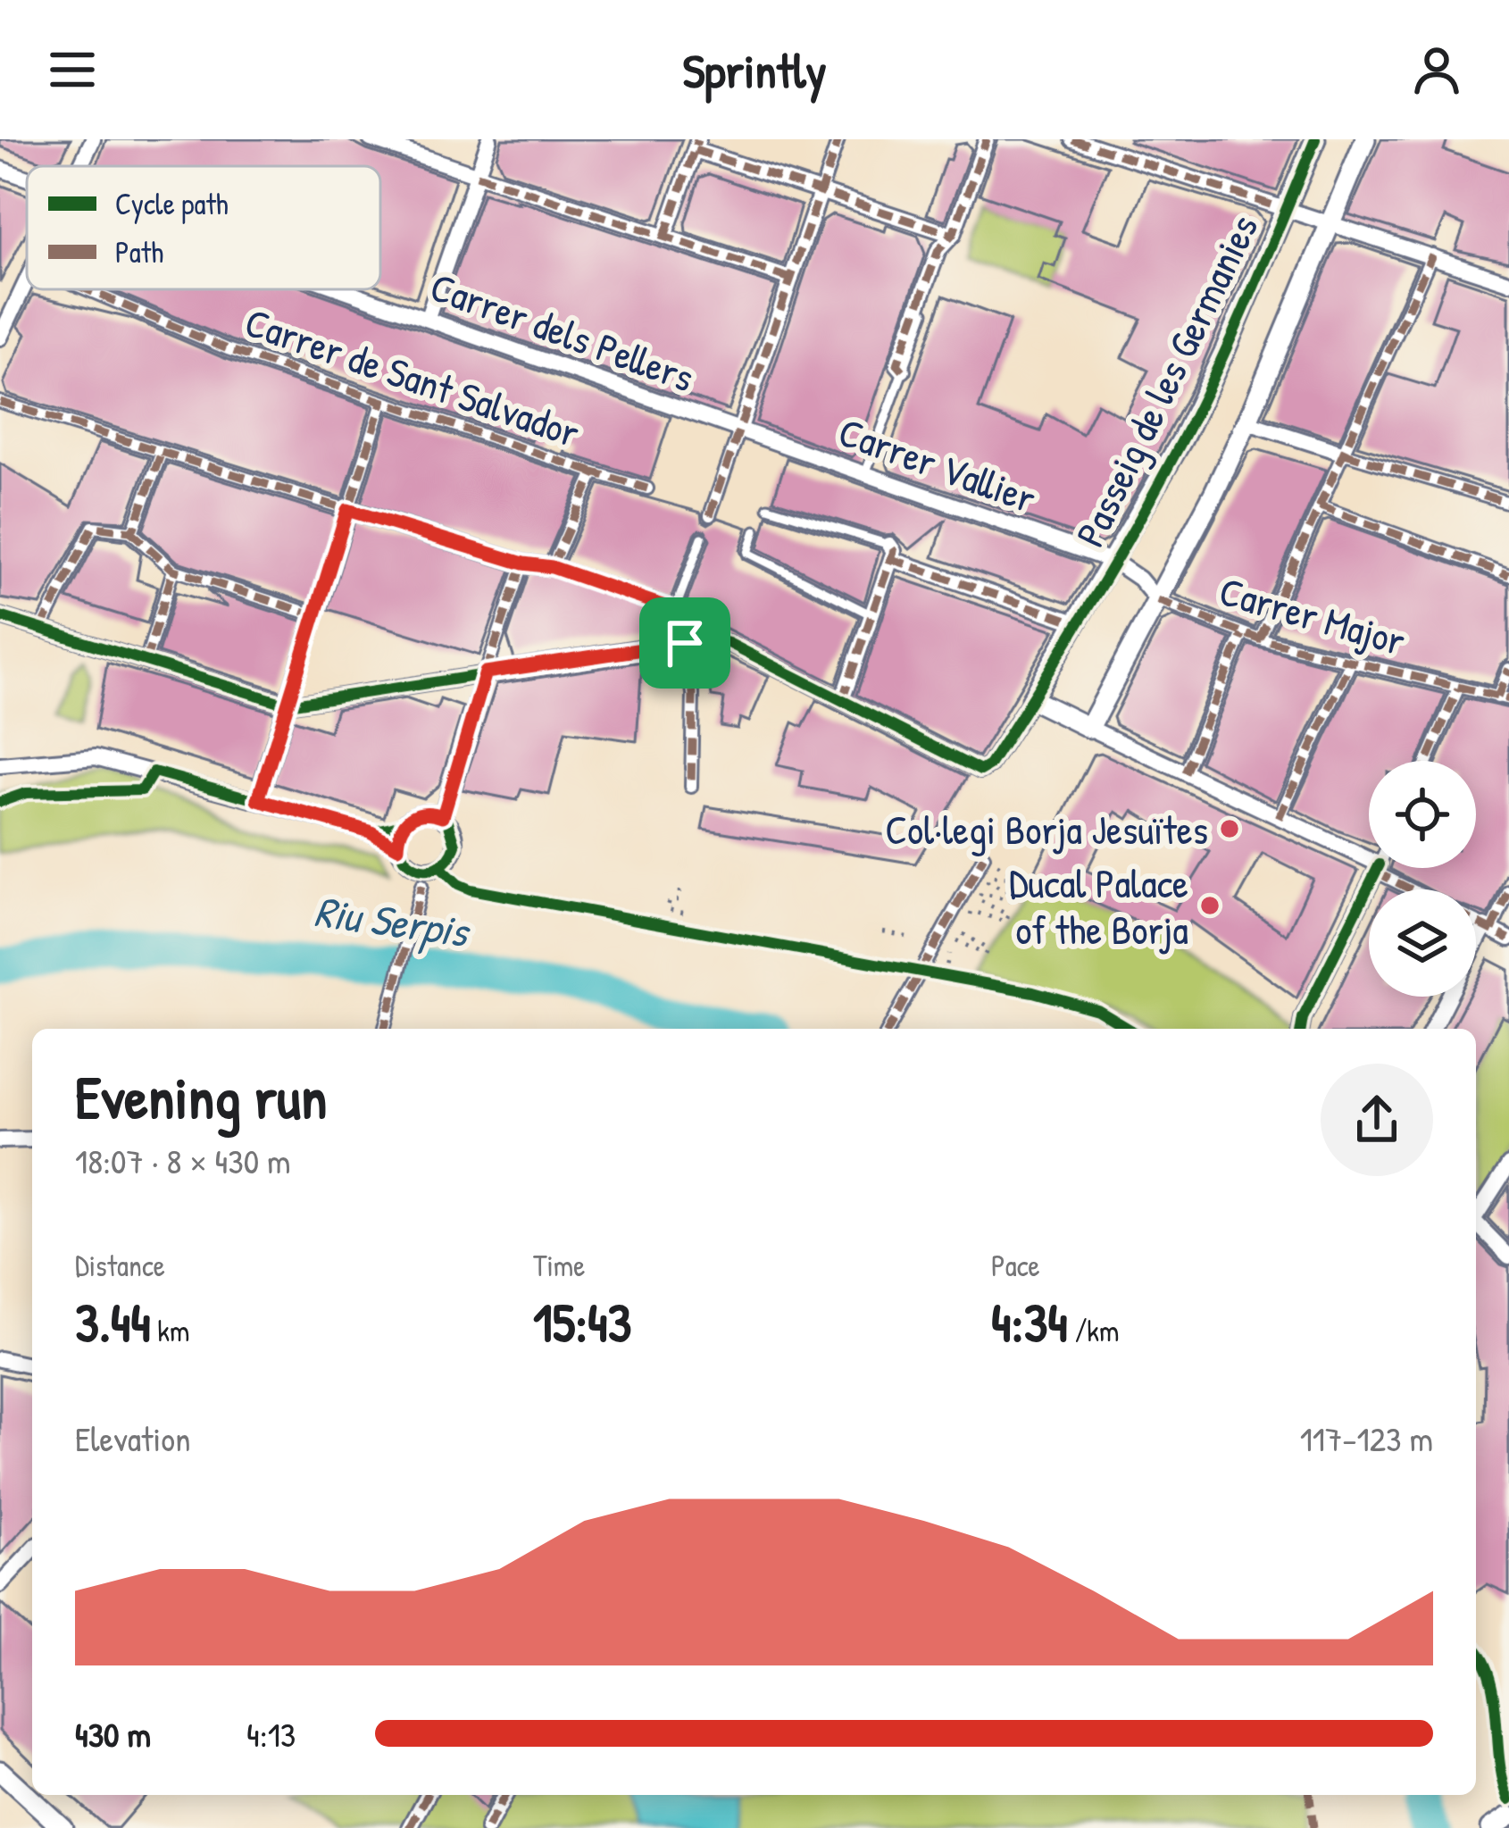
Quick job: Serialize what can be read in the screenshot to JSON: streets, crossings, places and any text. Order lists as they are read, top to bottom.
{
  "streets": {
    "street": [
      "Carrer dels Pellers",
      "Carrer de Sant Salvador",
      "Passeig de les Germanies",
      "Carrer Vallier",
      "Carrer Major"
    ]
  },
  "crossings": [
    ["Carrer dels Pellers", "Carrer Vallier"],
    ["Passeig de les Germanies", "Carrer Vallier"],
    ["Passeig de les Germanies", "Carrer Major"],
    ["Carrer Vallier", "Carrer Major"]
  ],
  "water": ["Riu Serpis"],
  "places": ["Col·legi Borja Jesuïtes", "Ducal Palace of the Borja"],
  "legend": ["Cycle path", "Path"],
  "page": {
    "header": "Sprintly",
    "heading": ["Evening run", "18:07 · 8 × 430 m"],
    "stats": [
      ["Distance", "3.44 km"],
      ["Time", "15:43"],
      ["Pace", "4:34 /km"]
    ],
    "chart": ["Elevation", "117–123 m"],
    "list": [
      {
        "name": "430 m",
        "note": "4:13"
      }
    ]
  }
}
